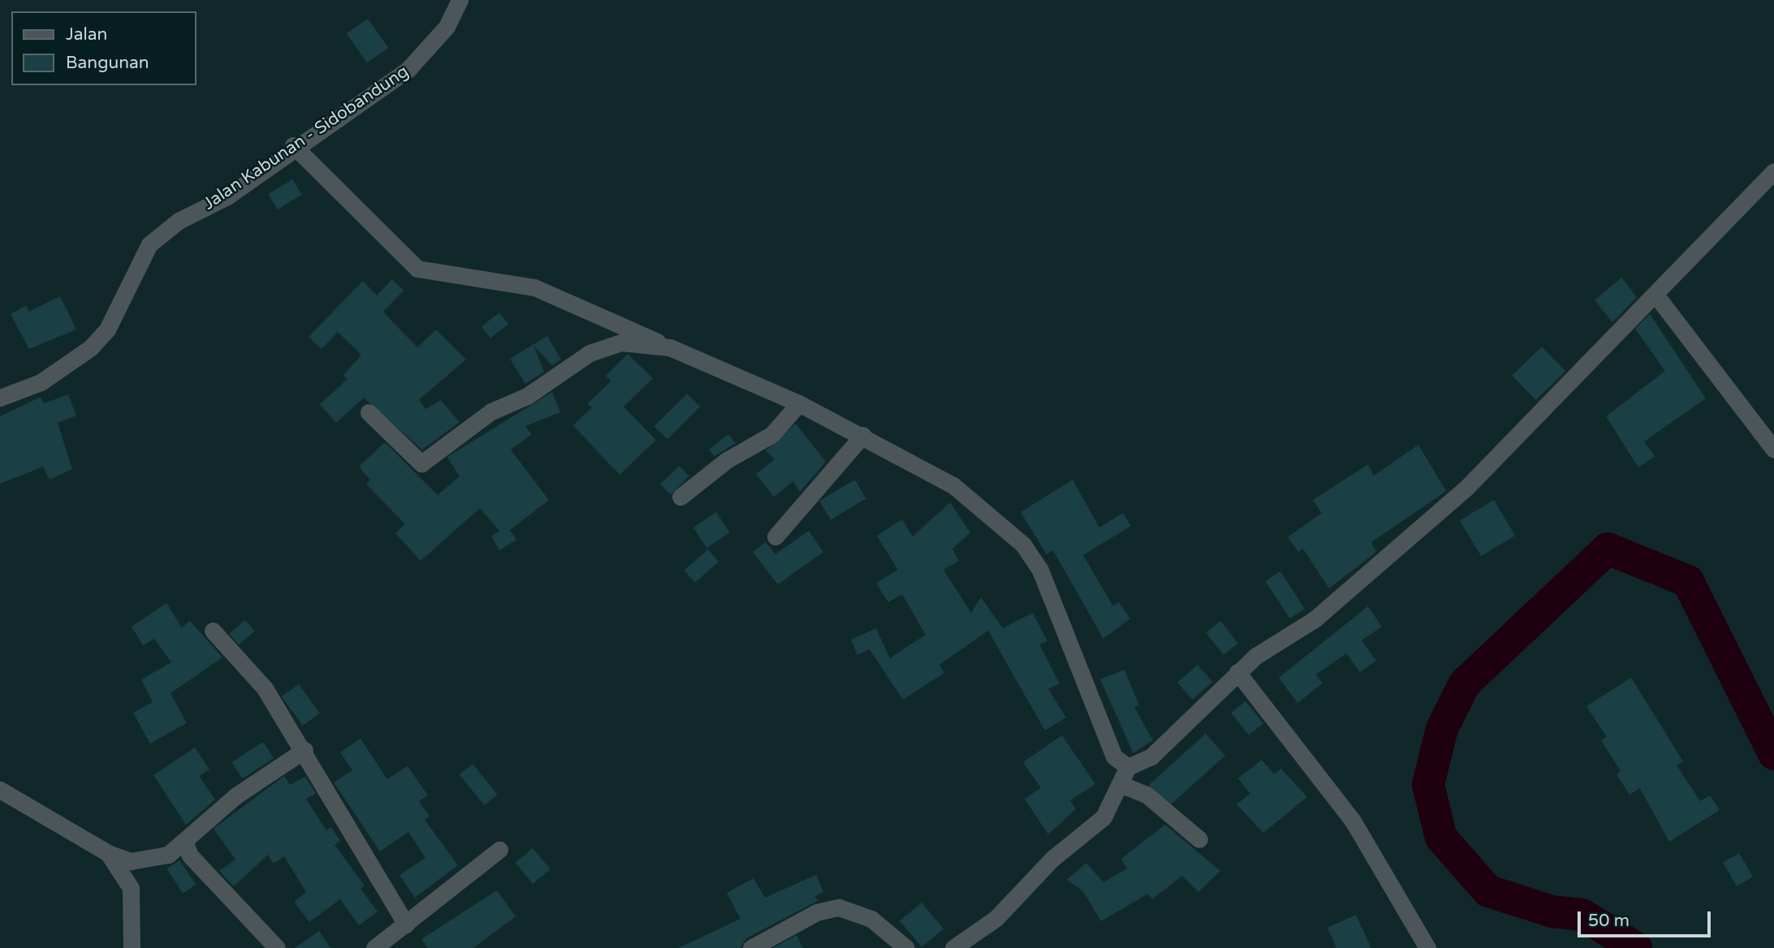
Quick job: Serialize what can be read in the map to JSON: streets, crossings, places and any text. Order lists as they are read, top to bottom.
{
  "streets": {
    "street": ["Jalan Kabunan - Sidobandung"]
  },
  "legend": ["Jalan", "Bangunan"],
  "scale_bar": "50 m"
}
